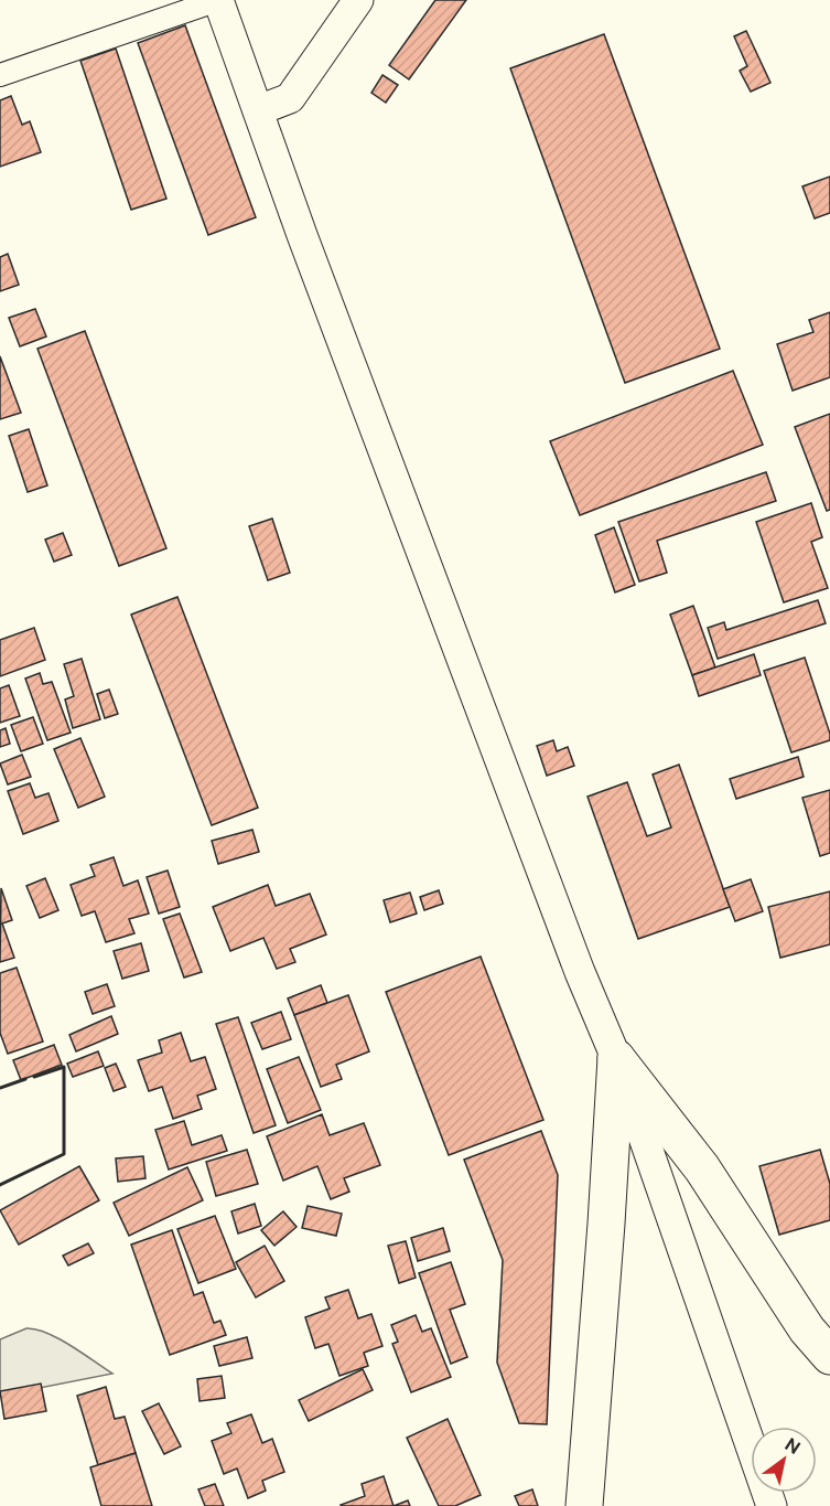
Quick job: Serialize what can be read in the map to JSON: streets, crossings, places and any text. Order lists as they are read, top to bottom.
{
  "north": "top right"
}
